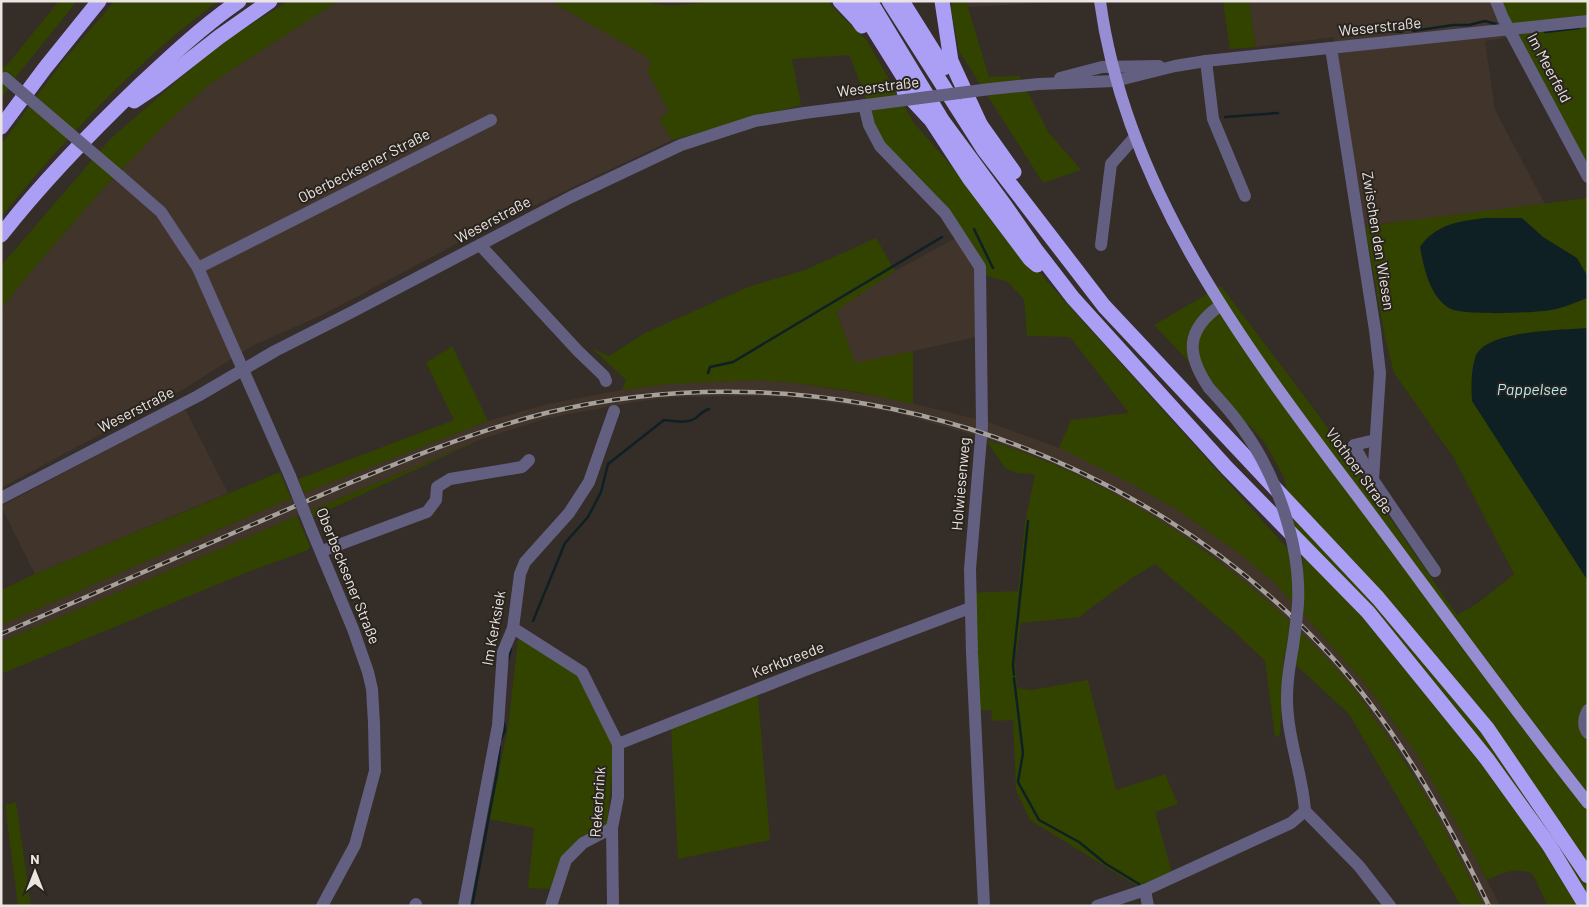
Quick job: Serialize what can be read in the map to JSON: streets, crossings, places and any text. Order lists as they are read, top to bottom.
{
  "streets": {
    "main road": ["Vlothoer Straße"],
    "street": [
      "Weserstraße",
      "Im Meerfeld",
      "Oberbecksener Straße",
      "Zwischen den Wiesen",
      "Holwiesenweg",
      "Im Kerksiek",
      "Kerkbreede",
      "Rekerbrink"
    ]
  },
  "crossings": [
    ["Weserstraße", "Im Meerfeld"],
    ["Weserstraße", "Oberbecksener Straße"],
    ["Weserstraße", "Zwischen den Wiesen"],
    ["Weserstraße", "Vlothoer Straße"],
    ["Weserstraße", "Holwiesenweg"],
    ["Holwiesenweg", "Kerkbreede"],
    ["Im Kerksiek", "Rekerbrink"],
    ["Kerkbreede", "Rekerbrink"]
  ],
  "water": ["Pappelsee"],
  "north": "top"
}
